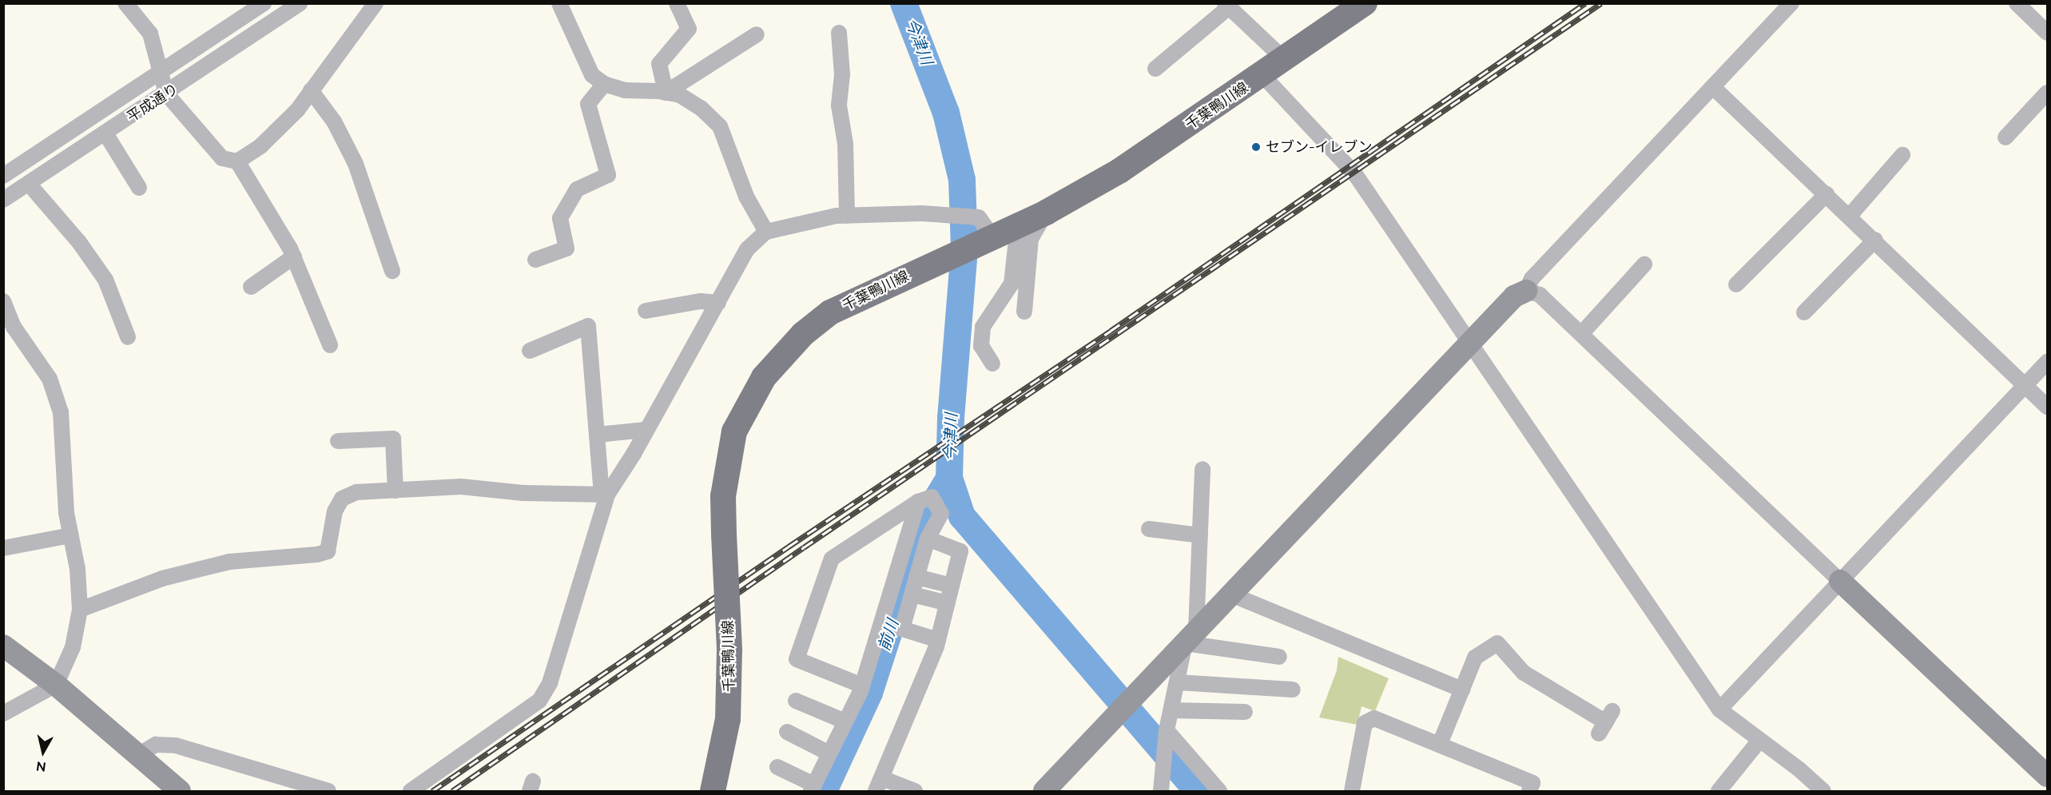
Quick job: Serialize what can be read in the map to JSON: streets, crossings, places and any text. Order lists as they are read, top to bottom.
{
  "streets": {
    "main road": ["千葉鴨川線"],
    "street": ["平成通り"]
  },
  "water": ["今津川", "前川"],
  "places": ["セブン-イレブン"],
  "north": "bottom"
}
